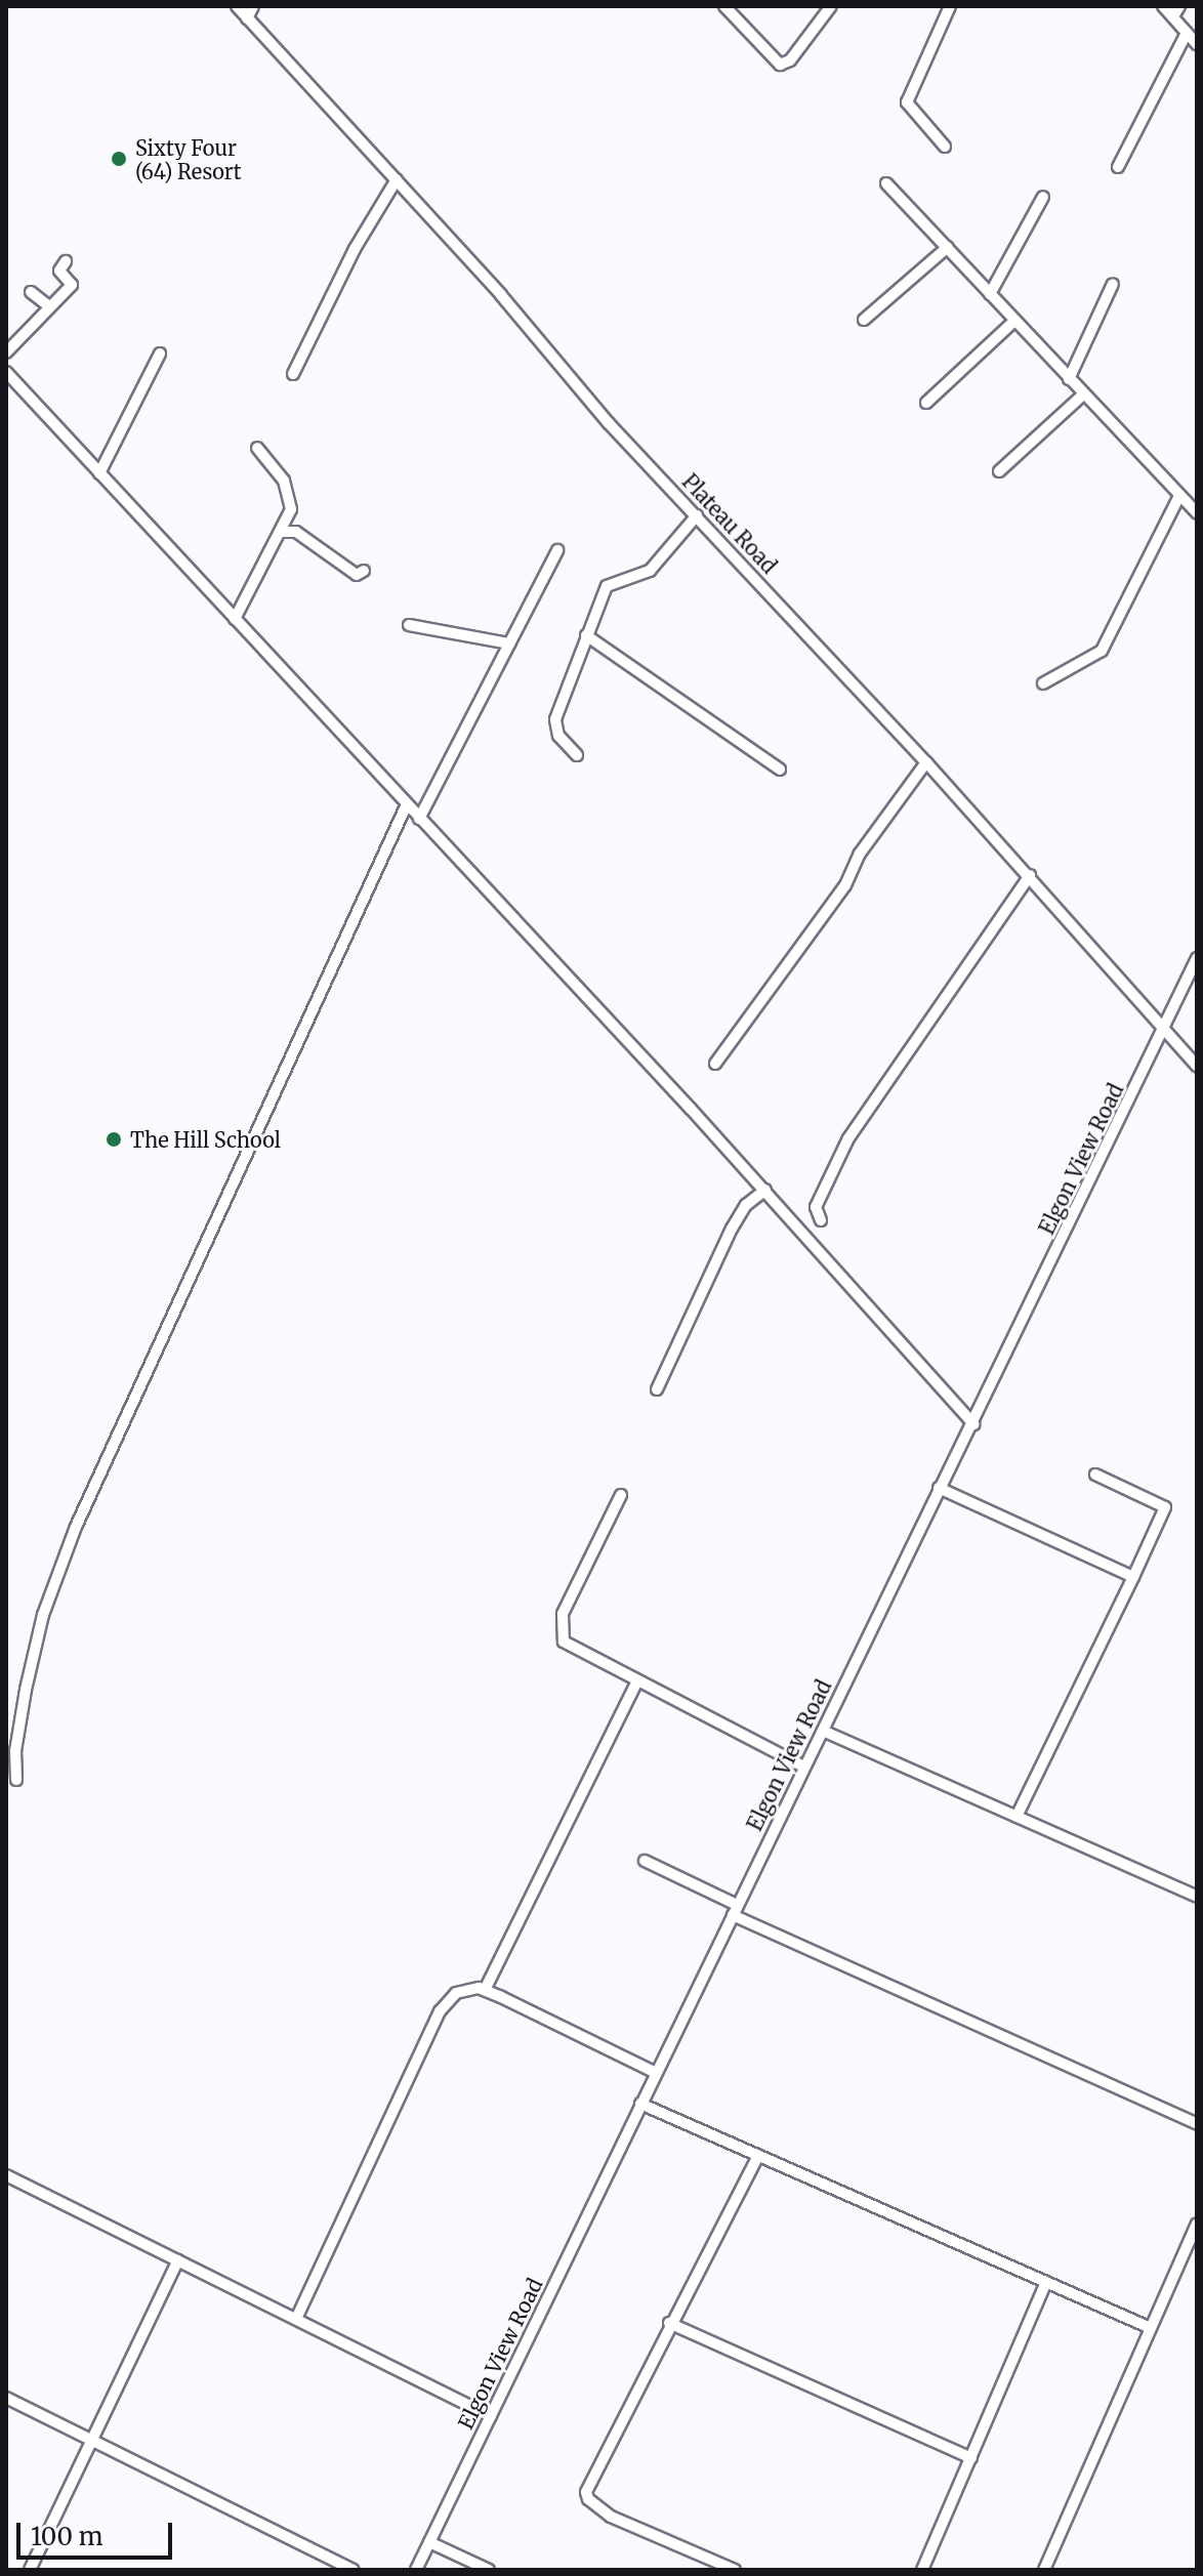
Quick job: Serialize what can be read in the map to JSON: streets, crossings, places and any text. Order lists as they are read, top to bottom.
{
  "streets": {
    "street": ["Plateau Road", "Elgon View Road"]
  },
  "crossings": [
    ["Plateau Road", "Elgon View Road"]
  ],
  "places": ["Sixty Four (64) Resort", "The Hill School"],
  "scale_bar": "100 m"
}
